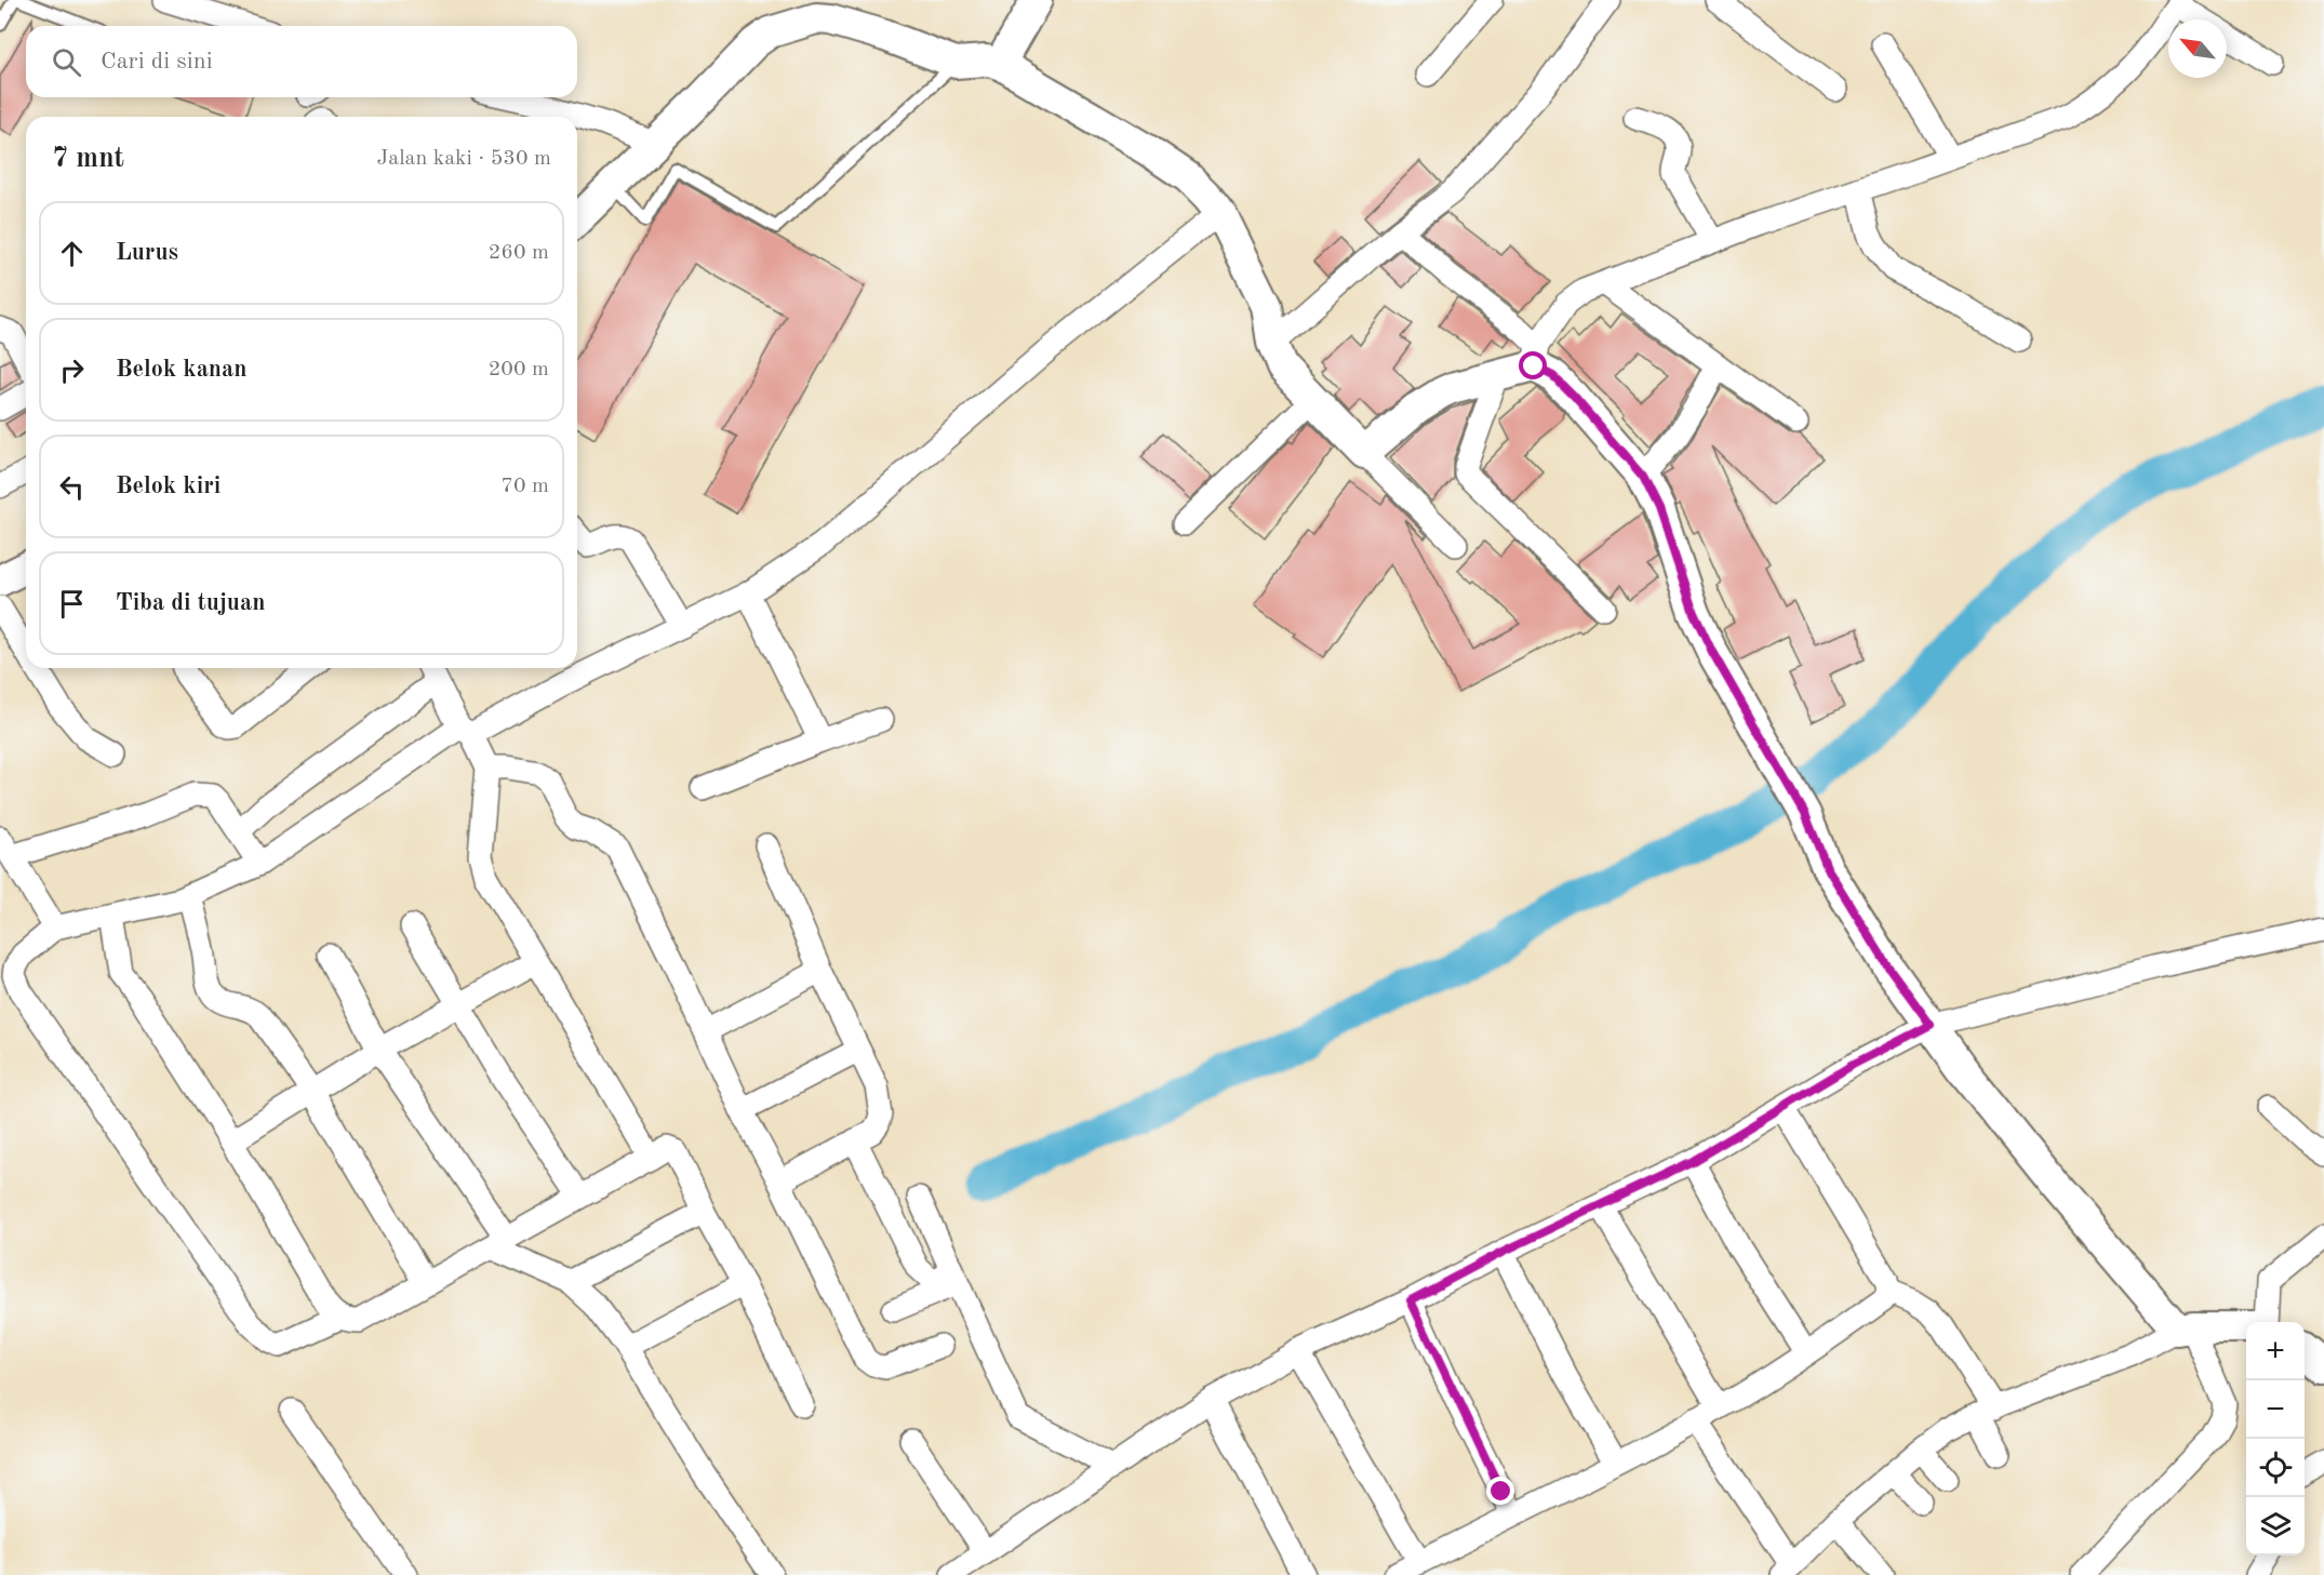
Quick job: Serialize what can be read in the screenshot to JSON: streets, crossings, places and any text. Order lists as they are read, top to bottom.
{
  "north": "top left",
  "page": {
    "search": "Cari di sini",
    "heading": ["7 mnt", "Jalan kaki · 530 m"],
    "list": [
      ["Lurus", "260 m"],
      ["Belok kanan", "200 m"],
      ["Belok kiri", "70 m"],
      "Tiba di tujuan"
    ],
    "map_buttons": ["+", "−"]
  }
}
